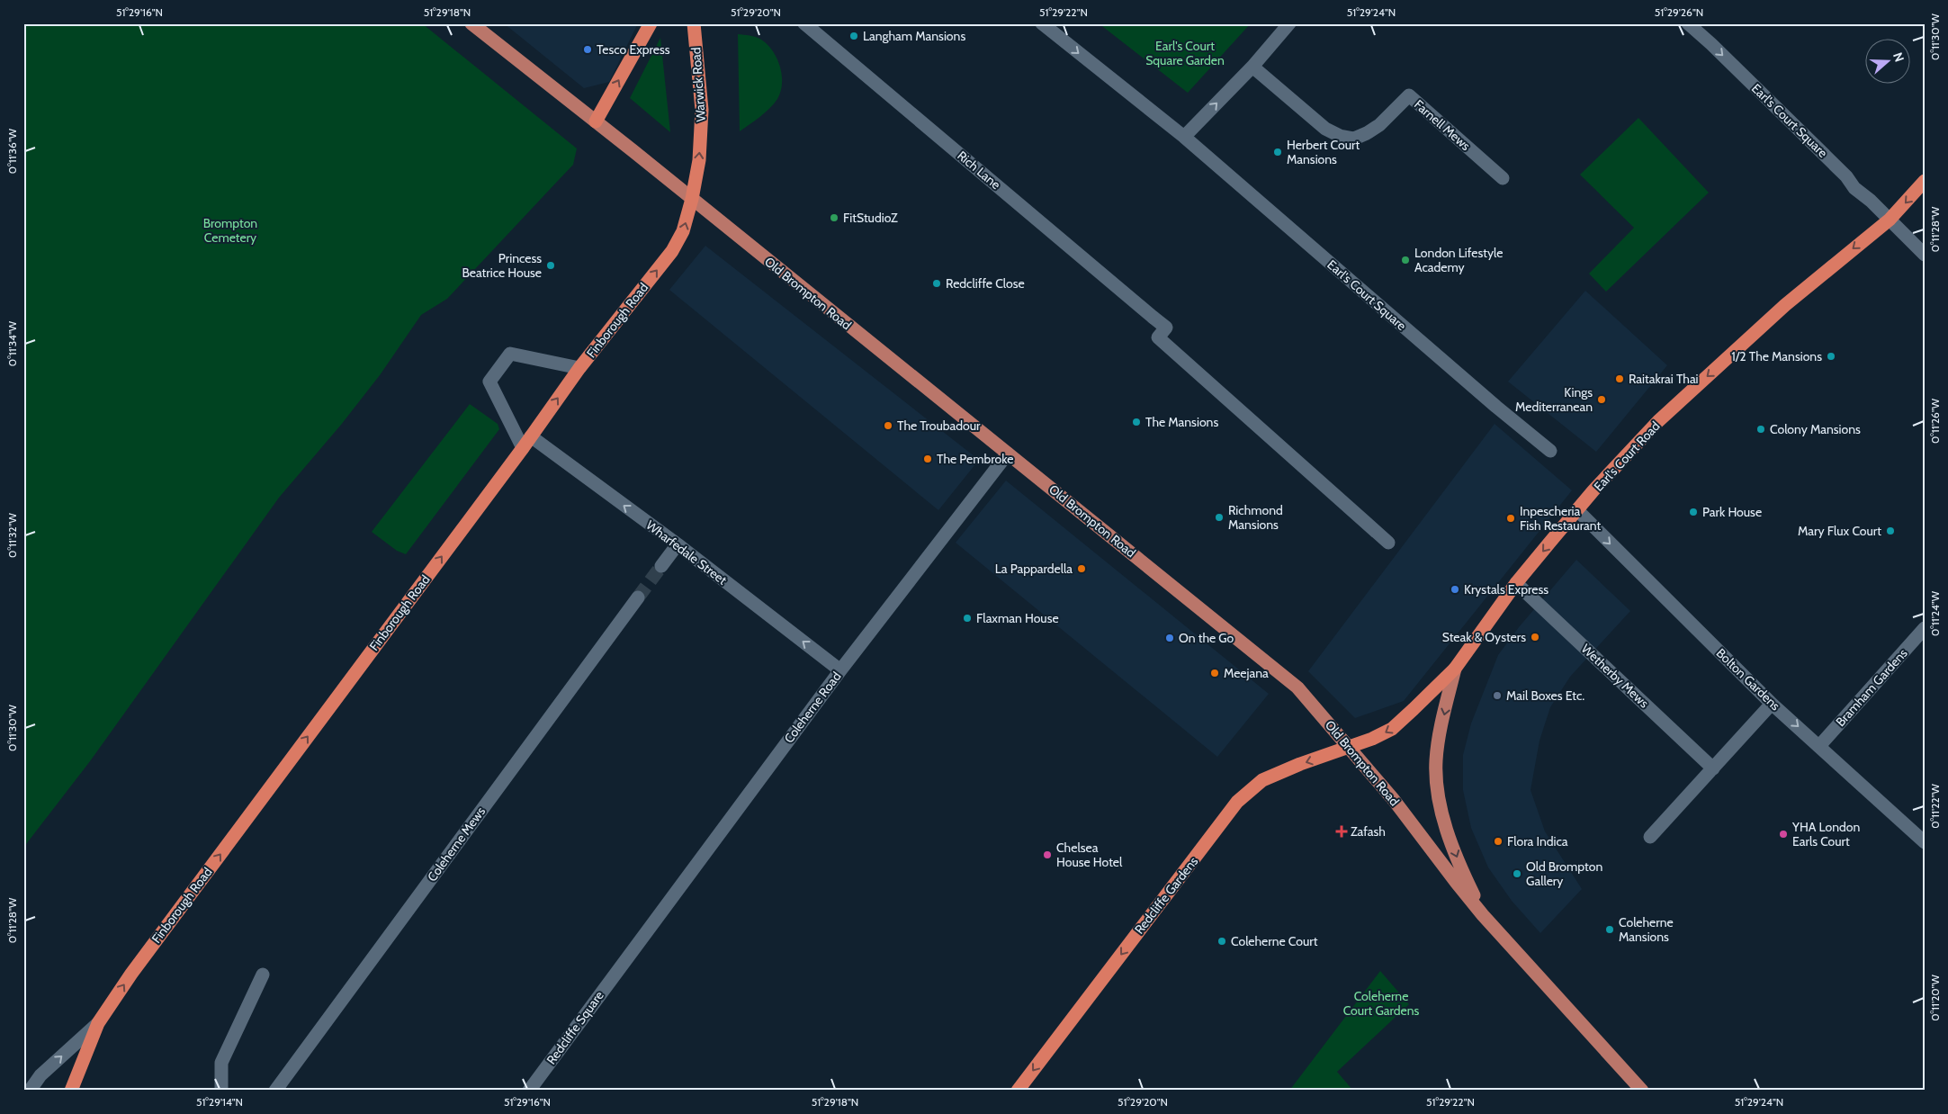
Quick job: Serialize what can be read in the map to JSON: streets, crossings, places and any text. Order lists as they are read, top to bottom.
{
  "streets": {
    "highway": [
      "Warwick Road",
      "Finborough Road",
      "Earl's Court Road",
      "Redcliffe Gardens"
    ],
    "main road": ["Old Brompton Road"],
    "street": [
      "Earl's Court Square",
      "Farnell Mews",
      "Rich Lane",
      "Wharfedale Street",
      "Wetherby Mews",
      "Bolton Gardens",
      "Bramham Gardens",
      "Coleherne Road",
      "Coleherne Mews",
      "Redcliffe Square"
    ]
  },
  "crossings": [
    ["Warwick Road", "Old Brompton Road"],
    ["Warwick Road", "Finborough Road"],
    ["Earl's Court Square", "Earl's Court Road"],
    ["Old Brompton Road", "Finborough Road"],
    ["Old Brompton Road", "Earl's Court Road"],
    ["Old Brompton Road", "Coleherne Road"],
    ["Old Brompton Road", "Redcliffe Gardens"],
    ["Finborough Road", "Wharfedale Street"],
    ["Earl's Court Road", "Wetherby Mews"],
    ["Earl's Court Road", "Bolton Gardens"],
    ["Earl's Court Road", "Redcliffe Gardens"],
    ["Wharfedale Street", "Coleherne Road"],
    ["Bolton Gardens", "Bramham Gardens"],
    ["Coleherne Road", "Redcliffe Square"]
  ],
  "one_way": [
    "Warwick Road",
    "Earl's Court Square",
    "Finborough Road",
    "Earl's Court Road",
    "Wharfedale Street",
    "Bolton Gardens",
    "Redcliffe Gardens"
  ],
  "parks": ["Earl's Court Square Garden", "Brompton Cemetery", "Coleherne Court Gardens"],
  "places": {
    "other": [
      "Langham Mansions",
      "Tesco Express",
      "Herbert Court Mansions",
      "FitStudioZ",
      "London Lifestyle Academy",
      "Princess Beatrice House",
      "Redcliffe Close",
      "1/2 The Mansions",
      "Raitakrai Thai",
      "Kings Mediterranean",
      "The Mansions",
      "The Troubadour",
      "Colony Mansions",
      "The Pembroke",
      "Park House",
      "Richmond Mansions",
      "Inpescheria Fish Restaurant",
      "Mary Flux Court",
      "La Pappardella",
      "Krystals Express",
      "Flaxman House",
      "Steak & Oysters",
      "On the Go",
      "Meejana",
      "Mail Boxes Etc.",
      "YHA London Earls Court",
      "Flora Indica",
      "Chelsea House Hotel",
      "Old Brompton Gallery",
      "Coleherne Mansions",
      "Coleherne Court"
    ],
    "health": ["Zafash"]
  },
  "north": "right",
  "coordinates": [
    "51°29'16\"N",
    "51°29'18\"N",
    "51°29'20\"N",
    "51°29'22\"N",
    "51°29'24\"N",
    "51°29'26\"N",
    "0°11'30\"W",
    "0°11'36\"W",
    "0°11'28\"W",
    "0°11'34\"W",
    "0°11'26\"W",
    "0°11'32\"W",
    "0°11'24\"W",
    "0°11'22\"W",
    "0°11'20\"W",
    "51°29'14\"N"
  ]
}
